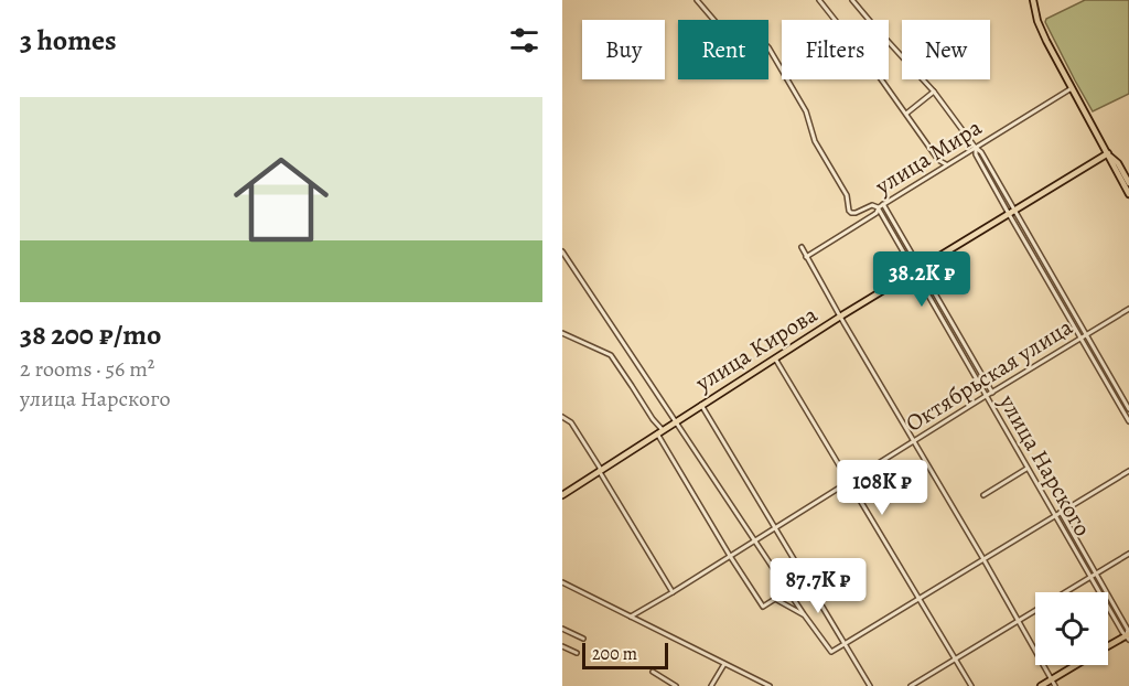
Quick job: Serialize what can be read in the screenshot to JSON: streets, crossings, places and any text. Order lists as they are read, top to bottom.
{
  "streets": {
    "main road": ["улица Кирова"],
    "street": ["улица Мира", "Октябрьская улица", "улица Нарского"]
  },
  "crossings": [
    ["улица Мира", "улица Нарского"],
    ["улица Кирова", "улица Нарского"],
    ["Октябрьская улица", "улица Нарского"]
  ],
  "scale_bar": "200 m",
  "page": {
    "heading": "3 homes",
    "chip": [
      "Buy",
      "Rent",
      "Filters",
      "New"
    ],
    "list": [
      {
        "name": "38 200 ₽/mo",
        "note": "2 rooms · 56 m² · улица Нарского"
      }
    ],
    "price": ["38.2K ₽", "108K ₽", "87.7K ₽"],
    "scale": "200 m"
  }
}
